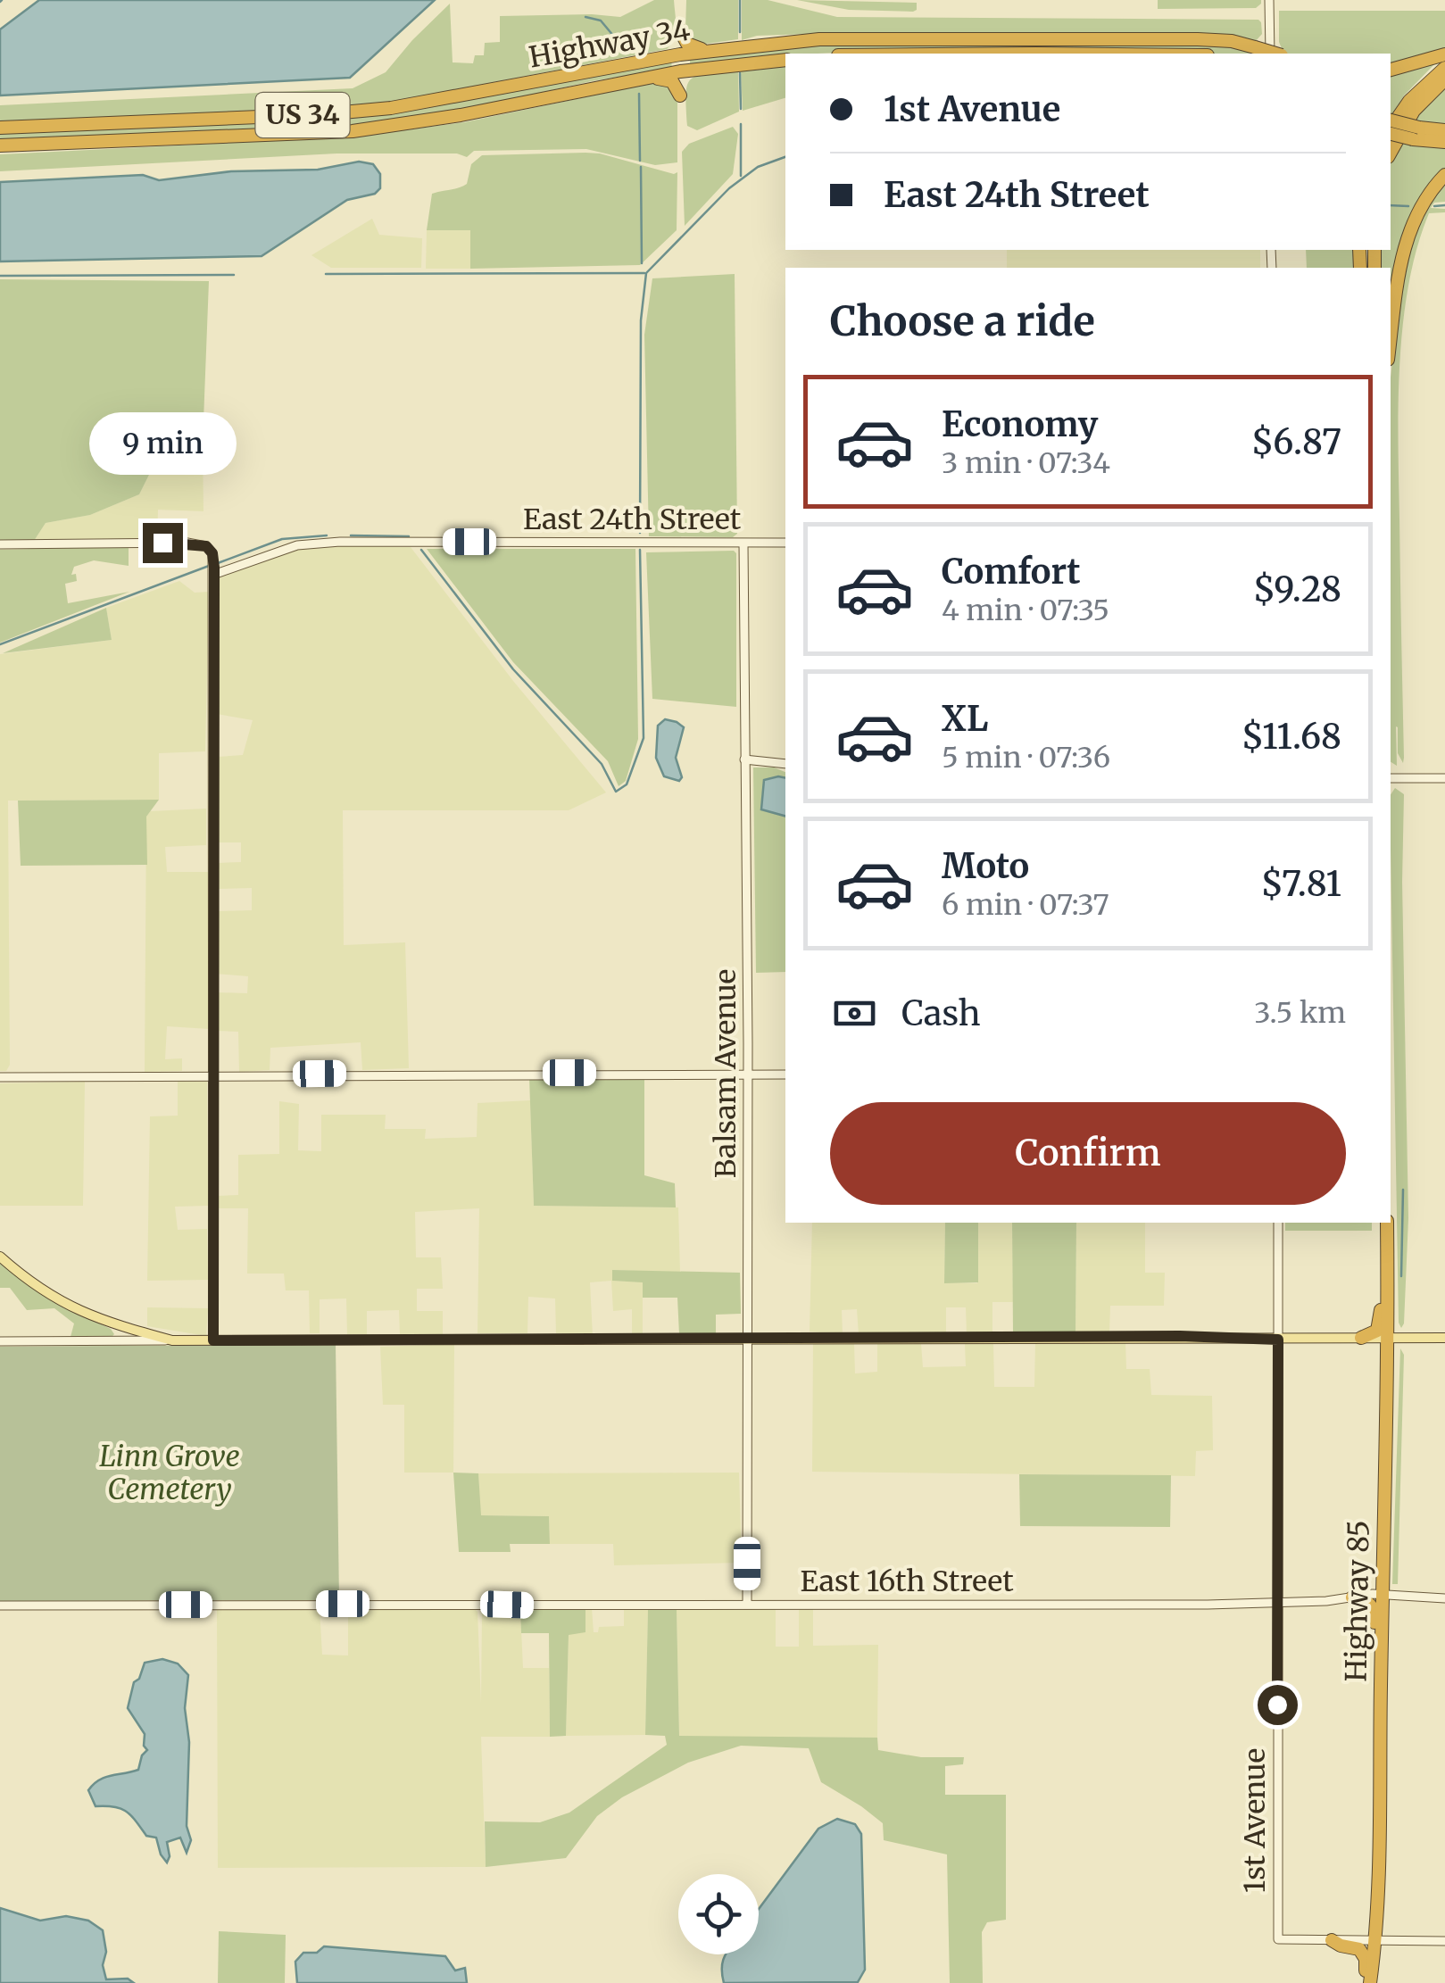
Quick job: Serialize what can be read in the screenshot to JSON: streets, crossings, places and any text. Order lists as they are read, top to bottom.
{
  "streets": {
    "highway": ["Highway 34", "US 34", "Highway 85"],
    "street": [
      "East 24th Street",
      "Balsam Avenue",
      "East 16th Street",
      "1st Avenue"
    ]
  },
  "crossings": [
    ["East 24th Street", "Balsam Avenue"],
    ["Balsam Avenue", "East 16th Street"],
    ["East 16th Street", "Highway 85"],
    ["East 16th Street", "1st Avenue"]
  ],
  "parks": ["Linn Grove Cemetery"],
  "page": {
    "banner": ["1st Avenue", "East 24th Street"],
    "heading": "Choose a ride",
    "list": [
      {
        "name": "Economy",
        "note": "3 min · 07:34",
        "value": "$6.87"
      },
      {
        "name": "Comfort",
        "note": "4 min · 07:35",
        "value": "$9.28"
      },
      {
        "name": "XL",
        "note": "5 min · 07:36",
        "value": "$11.68"
      },
      {
        "name": "Moto",
        "note": "6 min · 07:37",
        "value": "$7.81"
      }
    ],
    "bubble": "9 min",
    "pay": ["Cash", "3.5 km"],
    "buttons": "Confirm"
  }
}
